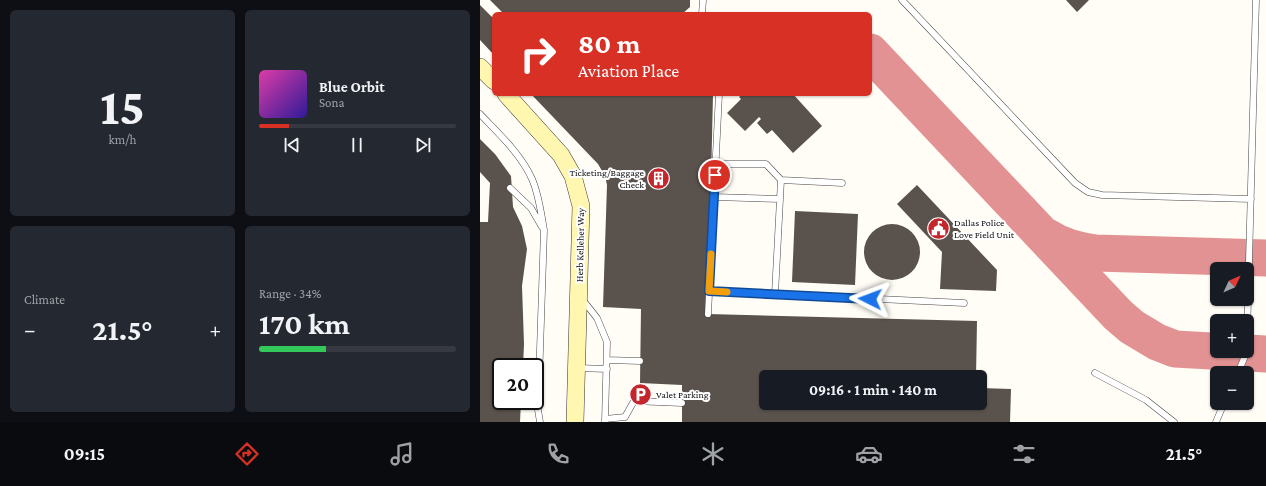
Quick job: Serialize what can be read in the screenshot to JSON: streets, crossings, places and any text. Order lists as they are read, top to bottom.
{
  "streets": {
    "main road": ["Herb Kelleher Way"]
  },
  "places": {
    "building": ["Ticketing/Baggage Check"],
    "public building": ["Dallas Police Love Field Unit"],
    "parking": ["Valet Parking"]
  },
  "north": "top right",
  "page": {
    "tile": [
      ["15", "km/h"],
      "Climate",
      ["Range · 34%", "170 km"]
    ],
    "turn": ["80 m", "Aviation Place"],
    "song": ["Blue Orbit", "Sona"],
    "map_buttons": ["+", "−"],
    "heat": ["−", "21.5°", "+"],
    "limit": "20",
    "trip": "09:16 · 1 min · 140 m",
    "tabs": ["09:15", "21.5°"]
  }
}
